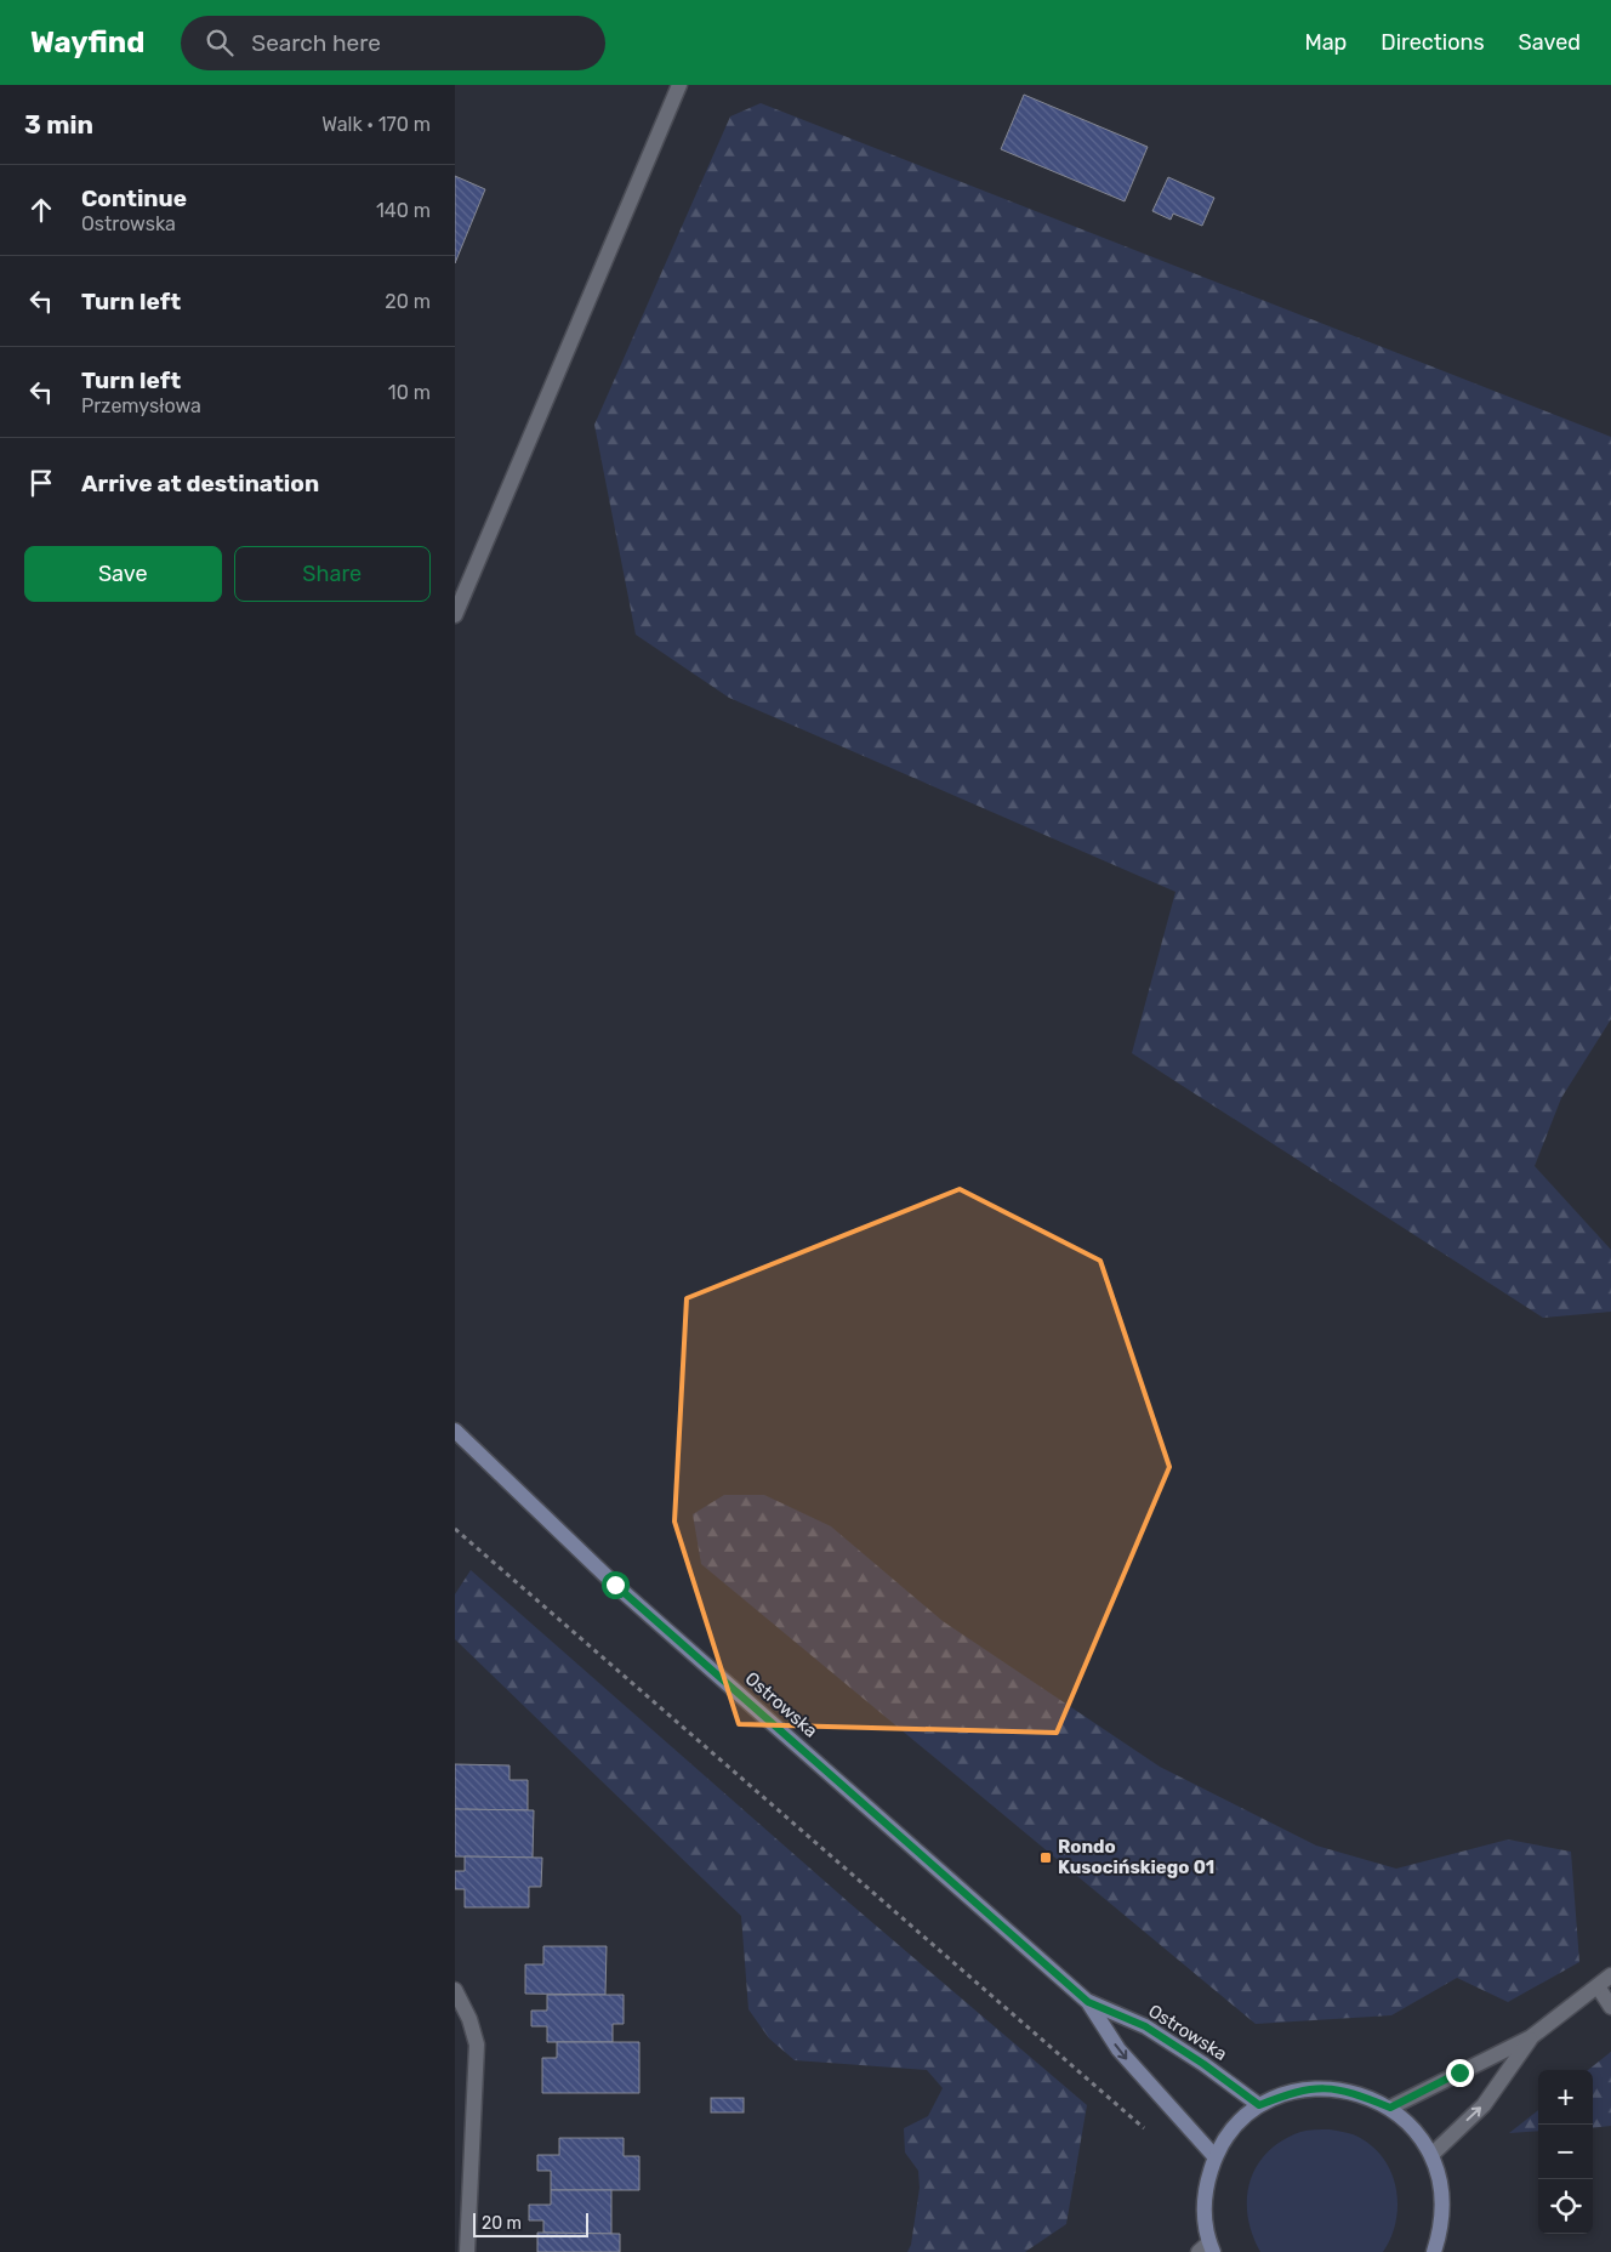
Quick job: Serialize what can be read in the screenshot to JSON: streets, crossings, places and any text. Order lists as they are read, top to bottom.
{
  "streets": {
    "main road": ["Ostrowska"]
  },
  "places": {
    "transit": ["Rondo Kusocińskiego 01"]
  },
  "scale_bar": "20 m",
  "page": {
    "header": "Wayfind",
    "search": "Search here",
    "nav": ["Map", "Directions", "Saved"],
    "heading": ["3 min", "Walk · 170 m"],
    "list": [
      ["Continue", "Ostrowska", "140 m"],
      ["Turn left", "20 m"],
      ["Turn left", "Przemysłowa", "10 m"],
      "Arrive at destination"
    ],
    "buttons": ["Save", "Share"],
    "map_buttons": ["+", "−"],
    "scale": "20 m"
  }
}
